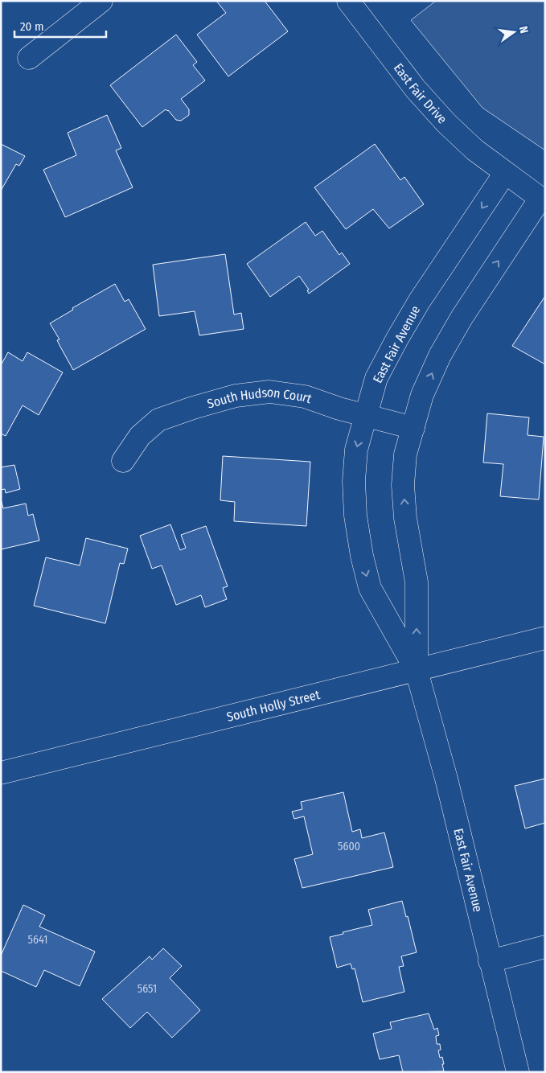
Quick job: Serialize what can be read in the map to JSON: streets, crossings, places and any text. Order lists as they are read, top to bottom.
{
  "streets": {
    "street": [
      "East Fair Drive",
      "East Fair Avenue",
      "South Hudson Court",
      "South Holly Street"
    ]
  },
  "crossings": [
    ["East Fair Drive", "East Fair Avenue"],
    ["East Fair Avenue", "South Hudson Court"],
    ["East Fair Avenue", "South Holly Street"]
  ],
  "house_numbers": ["5600", "5641", "5651"],
  "scale_bar": "20 m",
  "north": "right"
}
